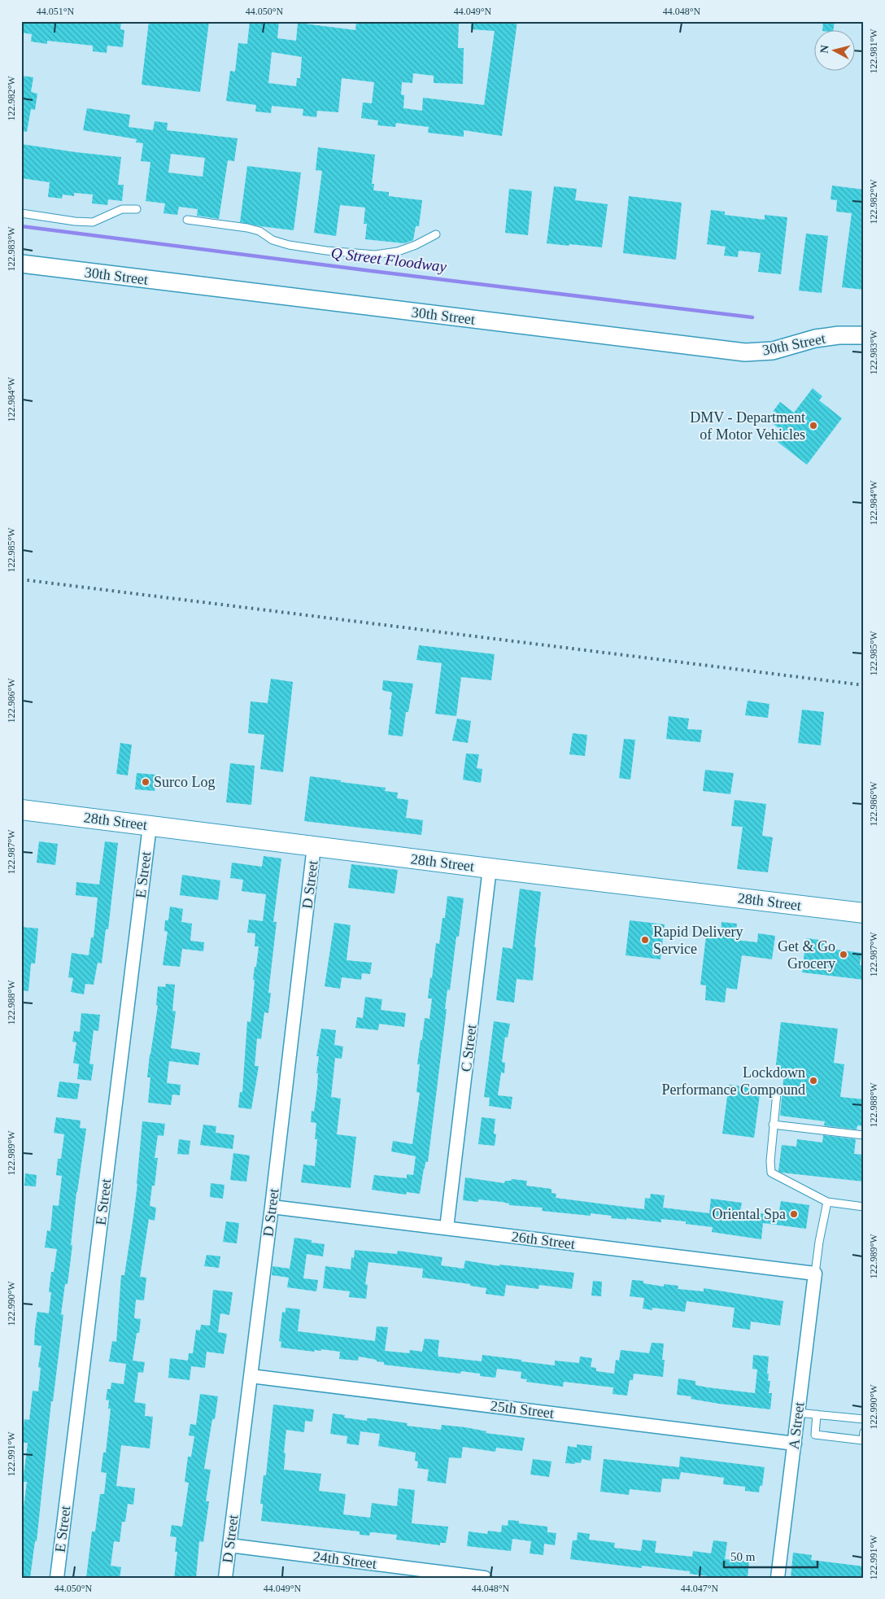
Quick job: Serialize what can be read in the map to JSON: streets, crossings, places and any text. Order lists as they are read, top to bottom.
{
  "streets": {
    "main road": ["28th Street"],
    "street": [
      "30th Street",
      "E Street",
      "D Street",
      "C Street",
      "26th Street",
      "25th Street",
      "A Street",
      "24th Street"
    ]
  },
  "crossings": [
    ["28th Street", "E Street"],
    ["28th Street", "D Street"],
    ["28th Street", "C Street"],
    ["D Street", "26th Street"],
    ["D Street", "25th Street"],
    ["D Street", "24th Street"],
    ["C Street", "26th Street"],
    ["26th Street", "A Street"],
    ["25th Street", "A Street"]
  ],
  "water": ["Q Street Floodway"],
  "places": [
    "DMV - Department of Motor Vehicles",
    "Surco Log",
    "Rapid Delivery Service",
    "Get & Go Grocery",
    "Lockdown Performance Compound",
    "Oriental Spa"
  ],
  "scale_bar": "50 m",
  "north": "left",
  "coordinates": [
    "44.051°N",
    "44.050°N",
    "44.049°N",
    "44.048°N",
    "122.981°W",
    "122.982°W",
    "122.983°W",
    "122.984°W",
    "122.985°W",
    "122.986°W",
    "122.987°W",
    "122.988°W",
    "122.989°W",
    "122.990°W",
    "122.991°W",
    "44.047°N"
  ]
}
